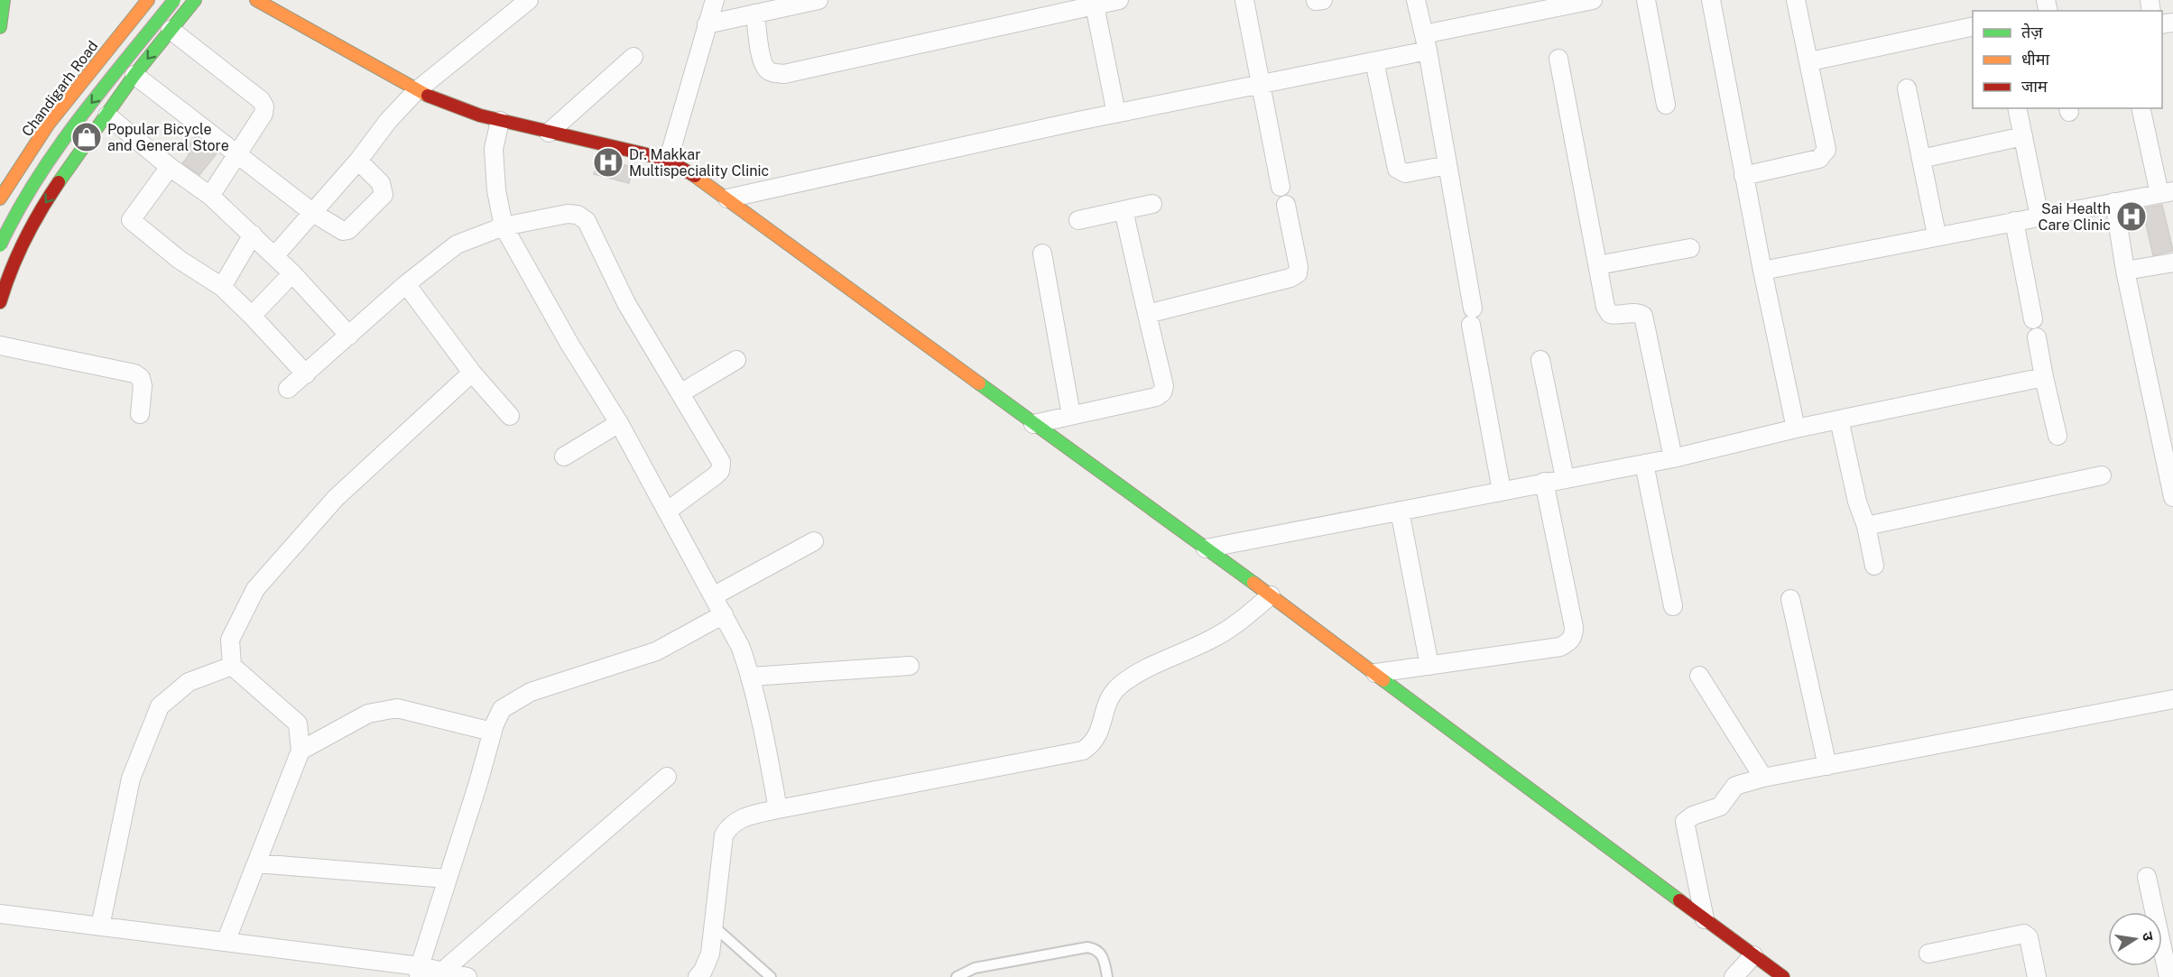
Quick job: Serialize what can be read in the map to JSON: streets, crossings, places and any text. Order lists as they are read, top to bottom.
{
  "streets": {
    "main road": ["Chandigarh Road"]
  },
  "places": {
    "shop": ["Popular Bicycle and General Store"],
    "hospital": ["Dr. Makkar Multispeciality Clinic", "Sai Health Care Clinic"]
  },
  "legend": ["तेज़", "धीमा", "जाम"],
  "north": "right"
}
